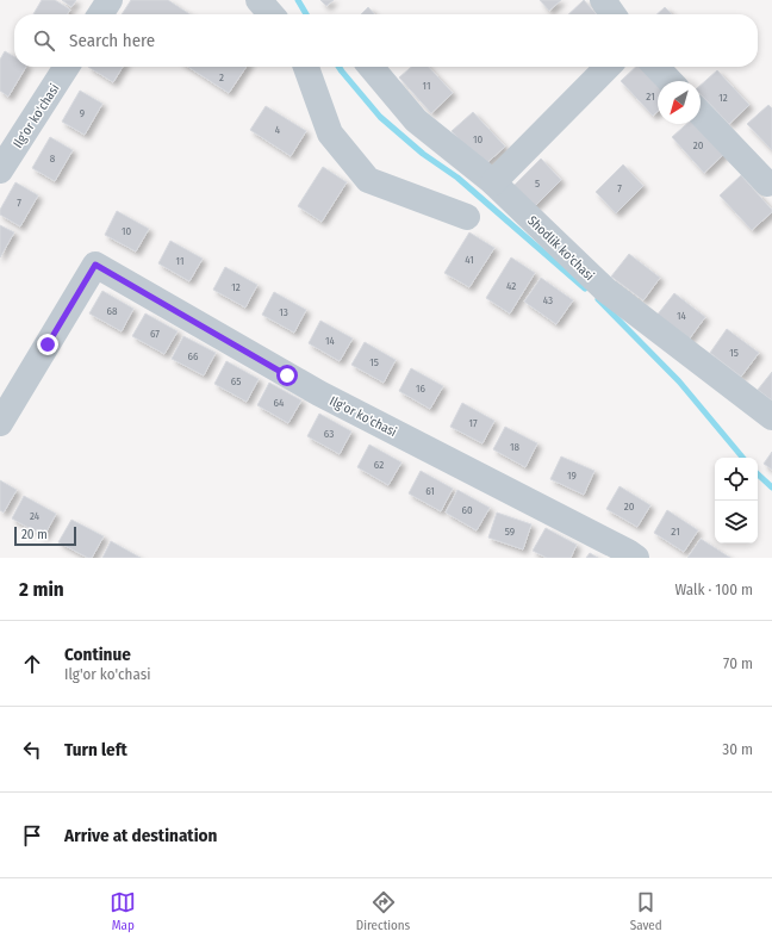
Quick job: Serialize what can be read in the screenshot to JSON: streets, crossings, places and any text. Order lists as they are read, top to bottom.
{
  "streets": {
    "street": ["Ilg'or ko'chasi", "Shodlik ko'chasi"]
  },
  "house_numbers": [
    "2",
    "11",
    "21",
    "12",
    "9",
    "4",
    "10",
    "20",
    "8",
    "5",
    "7",
    "7",
    "10",
    "41",
    "11",
    "42",
    "12",
    "43",
    "68",
    "13",
    "14",
    "67",
    "14",
    "15",
    "66",
    "15",
    "65",
    "16",
    "64",
    "17",
    "63",
    "18",
    "62",
    "19",
    "61",
    "20",
    "60",
    "24",
    "59",
    "21"
  ],
  "scale_bar": "20 m",
  "north": "bottom left",
  "page": {
    "search": "Search here",
    "scale": "20 m",
    "heading": ["2 min", "Walk · 100 m"],
    "list": [
      ["Continue", "Ilg'or ko'chasi", "70 m"],
      ["Turn left", "30 m"],
      "Arrive at destination"
    ],
    "nav": ["Map", "Directions", "Saved"]
  }
}
